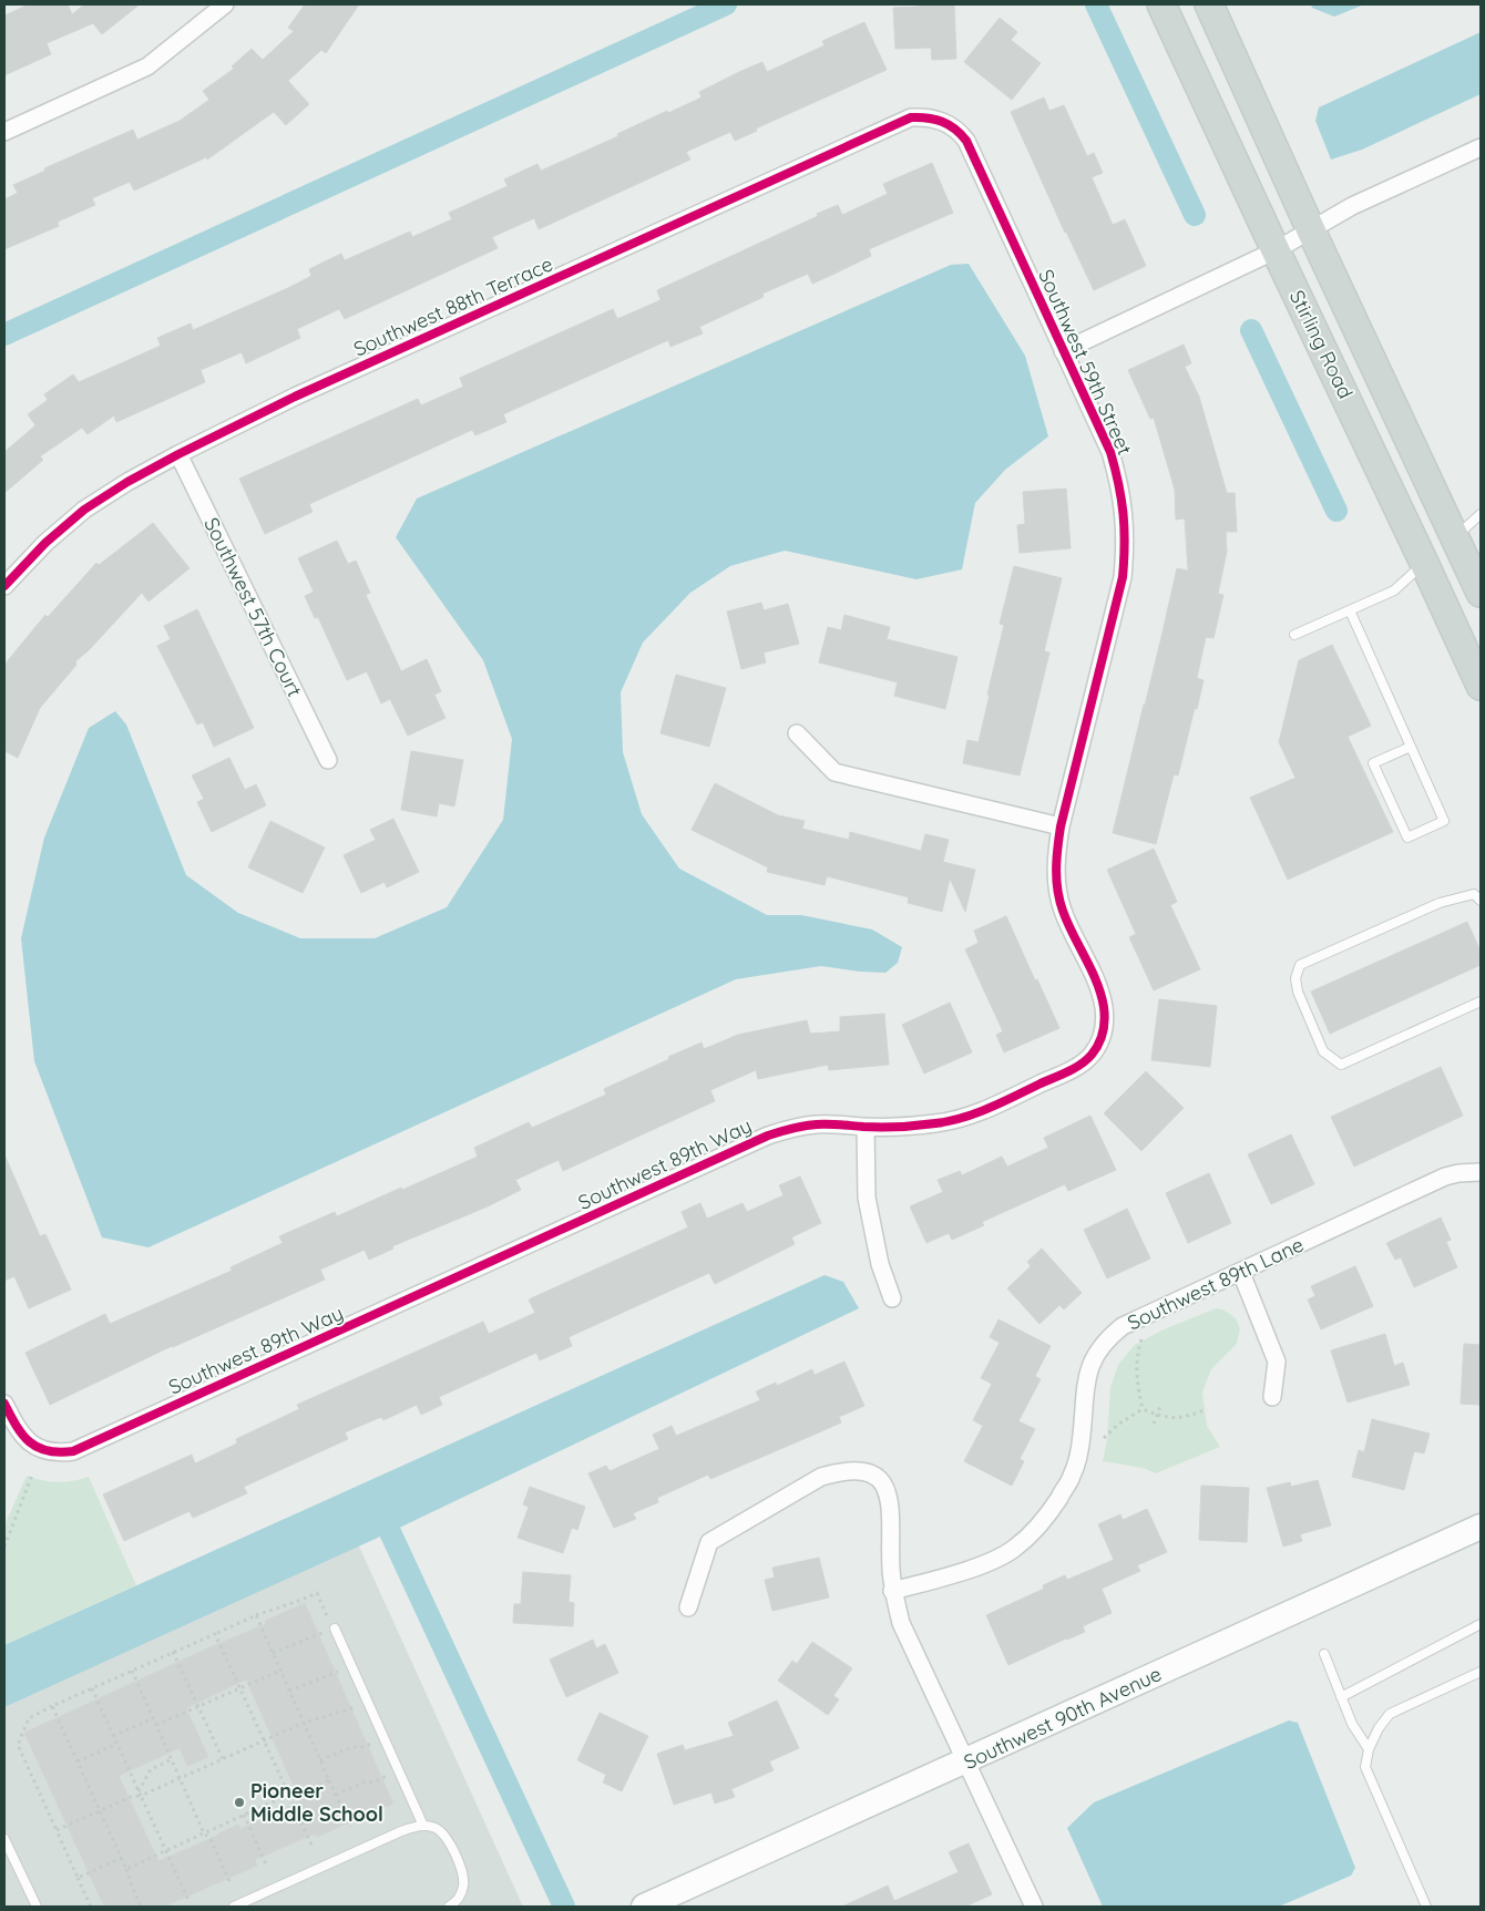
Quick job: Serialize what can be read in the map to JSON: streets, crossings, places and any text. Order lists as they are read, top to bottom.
{
  "streets": {
    "main road": ["Stirling Road"],
    "street": [
      "Southwest 88th Terrace",
      "Southwest 59th Street",
      "Southwest 57th Court",
      "Southwest 89th Way",
      "Southwest 89th Lane",
      "Southwest 90th Avenue"
    ]
  },
  "crossings": [
    ["Southwest 88th Terrace", "Southwest 59th Street"],
    ["Southwest 88th Terrace", "Southwest 57th Court"],
    ["Southwest 59th Street", "Southwest 89th Way"]
  ],
  "places": ["Pioneer Middle School"]
}
